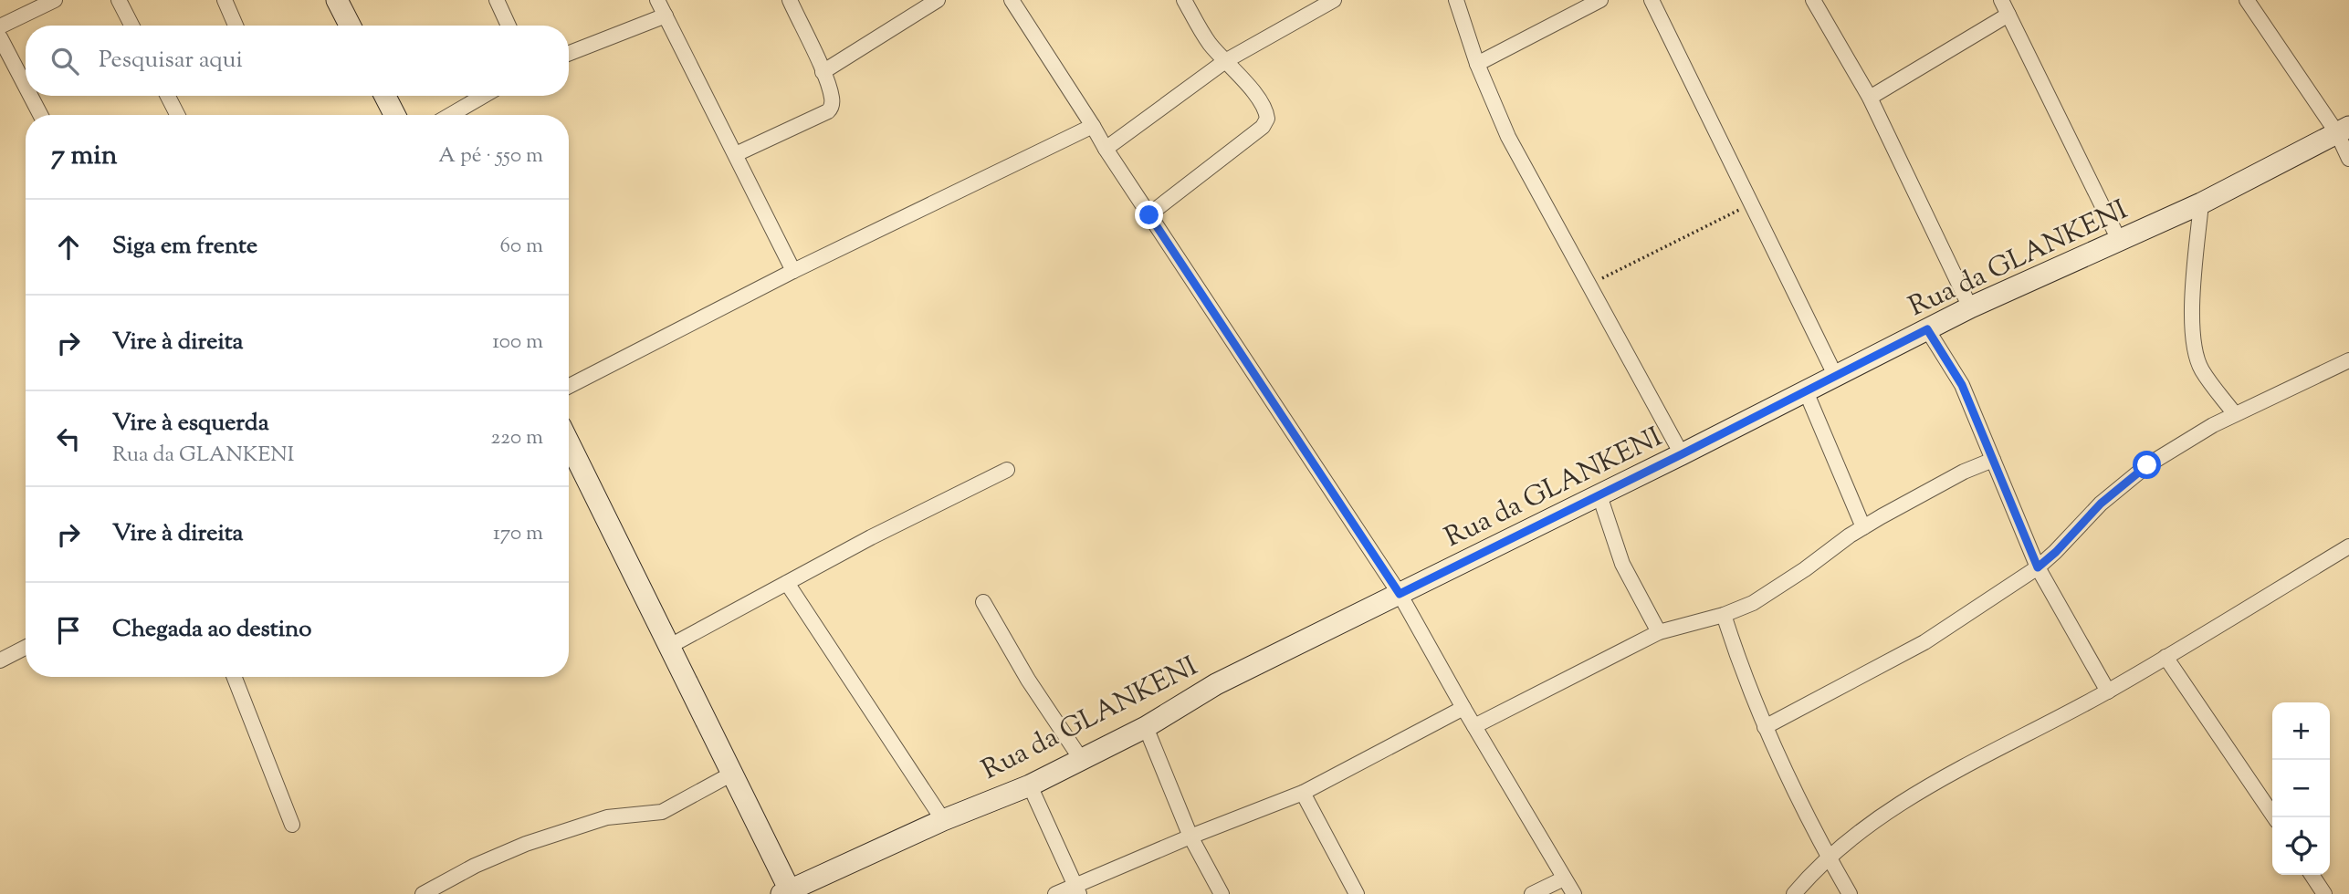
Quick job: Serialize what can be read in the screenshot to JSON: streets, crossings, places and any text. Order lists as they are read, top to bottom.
{
  "streets": {
    "street": ["Rua da GLANKENI"]
  },
  "page": {
    "search": "Pesquisar aqui",
    "heading": ["7 min", "A pé · 550 m"],
    "list": [
      ["Siga em frente", "60 m"],
      ["Vire à direita", "100 m"],
      ["Vire à esquerda", "Rua da GLANKENI", "220 m"],
      ["Vire à direita", "170 m"],
      "Chegada ao destino"
    ],
    "map_buttons": ["+", "−"]
  }
}
